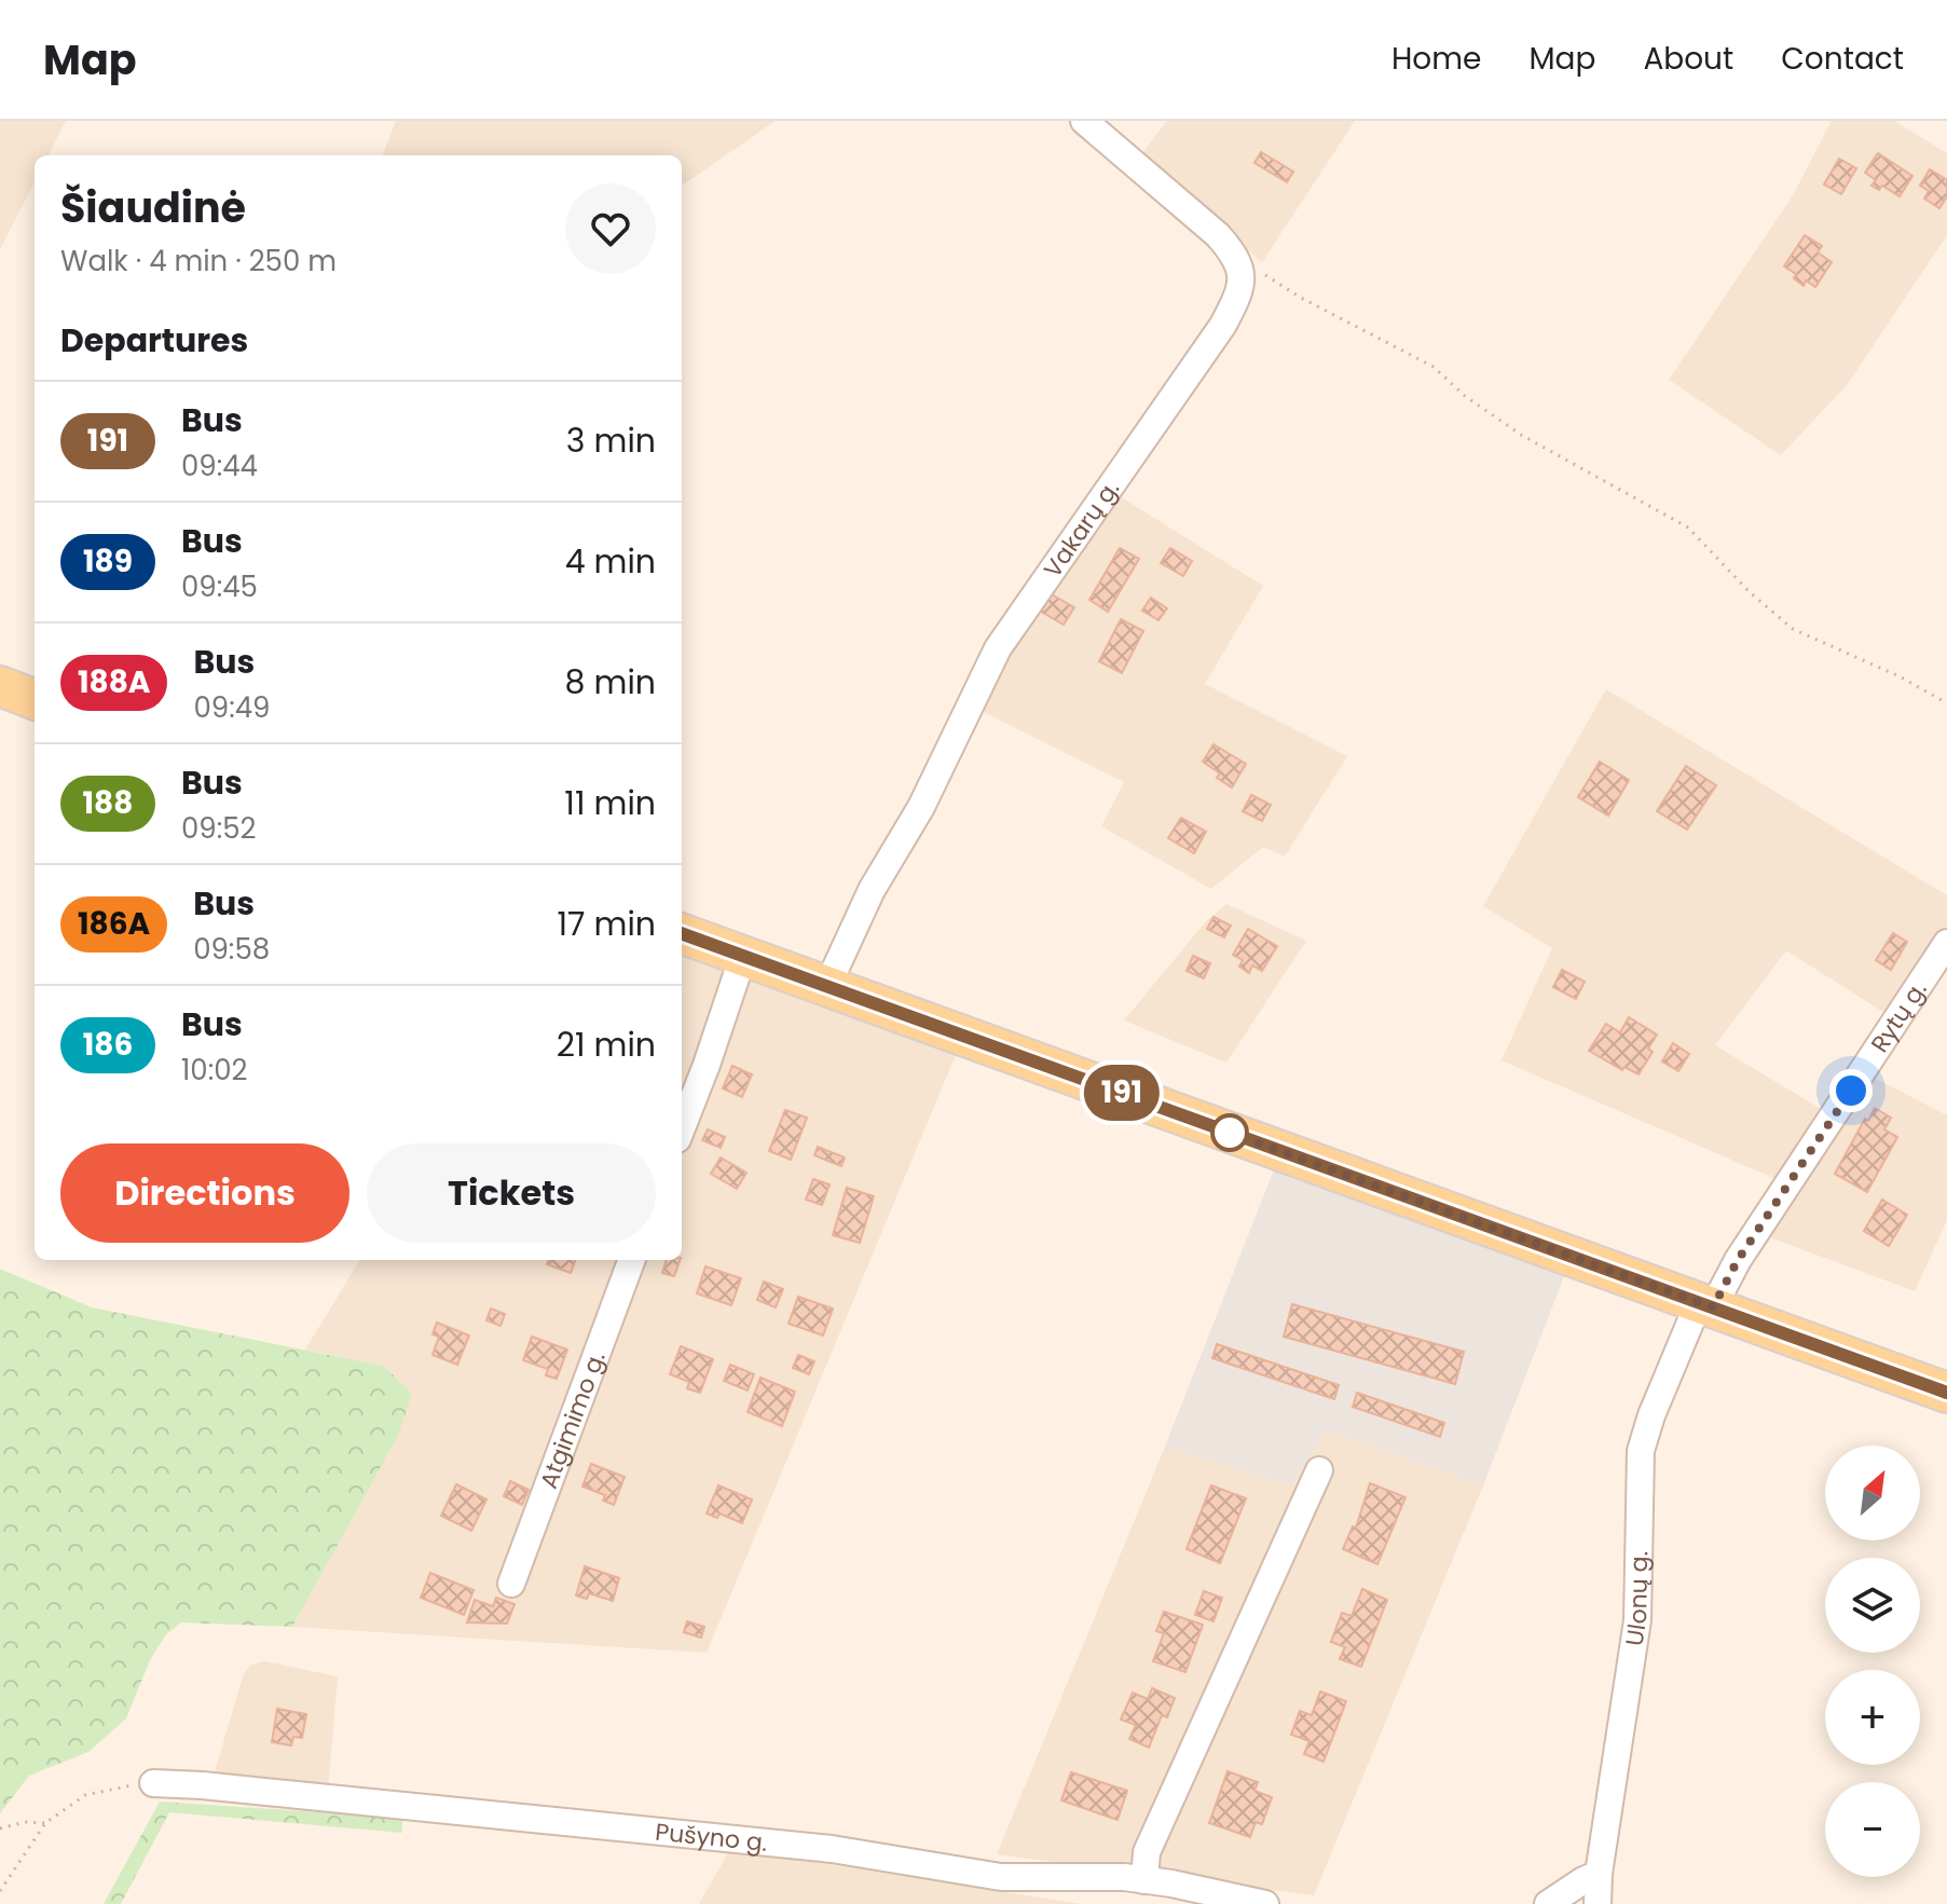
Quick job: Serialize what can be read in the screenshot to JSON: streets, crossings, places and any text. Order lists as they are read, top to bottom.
{
  "streets": {
    "street": [
      "Vakarų g.",
      "Rytų g.",
      "Atgimimo g.",
      "Ulonų g.",
      "Pušyno g."
    ]
  },
  "crossings": [
    ["Rytų g.", "Ulonų g."]
  ],
  "lines": ["bus line 191"],
  "north": "top right",
  "page": {
    "header": "Map",
    "nav": [
      "Home",
      "Map",
      "About",
      "Contact"
    ],
    "on_map": "191",
    "heading": [
      ["Šiaudinė", "Walk · 4 min · 250 m"],
      "Departures"
    ],
    "list": [
      {
        "mark": "191",
        "name": "Bus",
        "note": "09:44",
        "value": "3 min"
      },
      {
        "mark": "189",
        "name": "Bus",
        "note": "09:45",
        "value": "4 min"
      },
      {
        "mark": "188A",
        "name": "Bus",
        "note": "09:49",
        "value": "8 min"
      },
      {
        "mark": "188",
        "name": "Bus",
        "note": "09:52",
        "value": "11 min"
      },
      {
        "mark": "186A",
        "name": "Bus",
        "note": "09:58",
        "value": "17 min"
      },
      {
        "mark": "186",
        "name": "Bus",
        "note": "10:02",
        "value": "21 min"
      }
    ],
    "buttons": ["Directions", "Tickets"],
    "map_buttons": ["+", "−"]
  }
}
